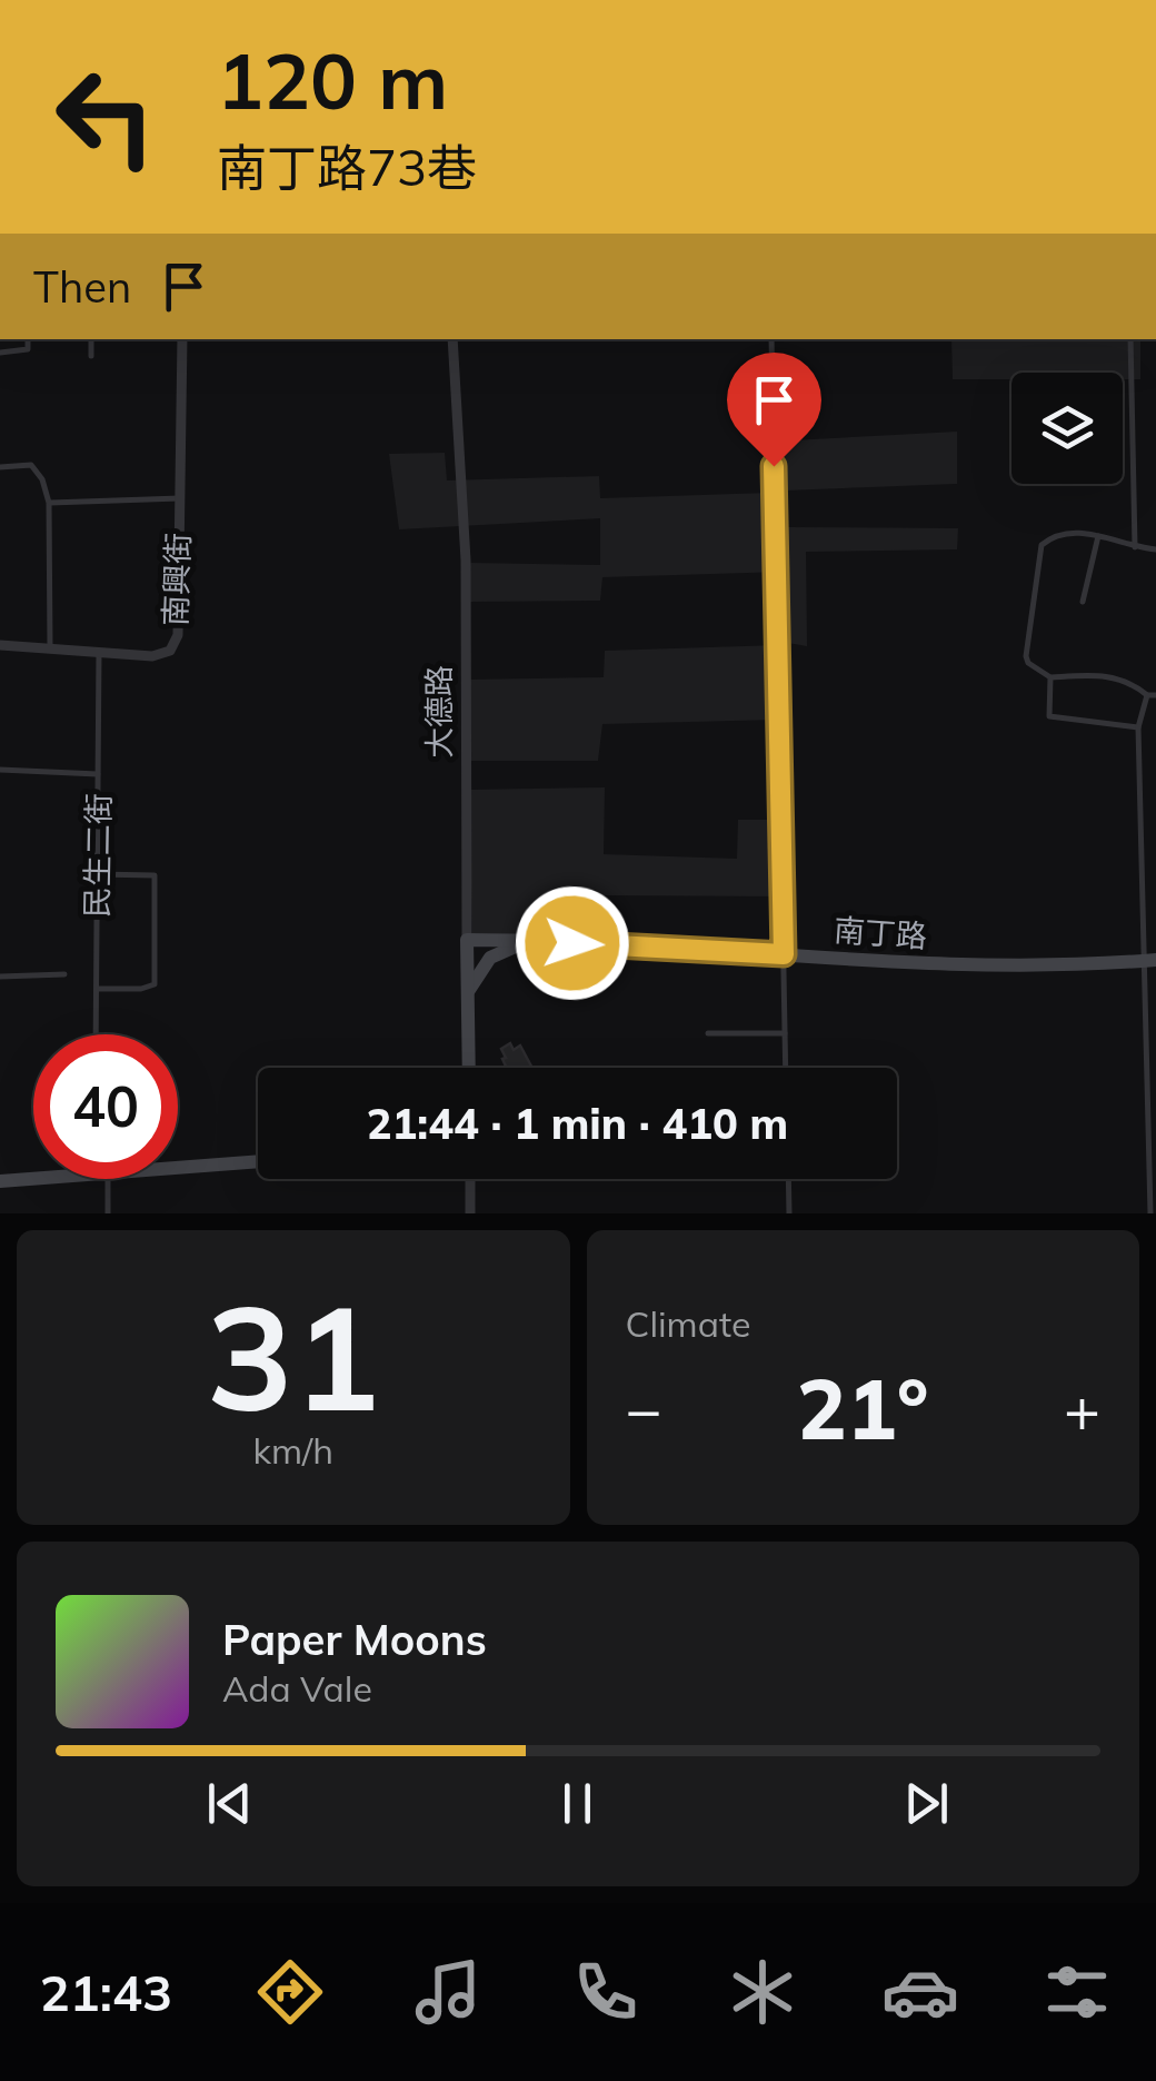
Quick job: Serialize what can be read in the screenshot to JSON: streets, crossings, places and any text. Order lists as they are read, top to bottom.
{
  "streets": {
    "street": ["南興街", "大德路", "南丁路"],
    "lane": ["民生二街"]
  },
  "crossings": [
    ["南興街", "民生二街"],
    ["大德路", "南丁路"]
  ],
  "page": {
    "turn": ["120 m", "南丁路73巷"],
    "then": "Then",
    "limit": "40",
    "trip": "21:44 · 1 min · 410 m",
    "tile": [
      ["31", "km/h"],
      "Climate"
    ],
    "heat": ["−", "21°", "+"],
    "song": ["Paper Moons", "Ada Vale"],
    "tabs": "21:43"
  }
}
